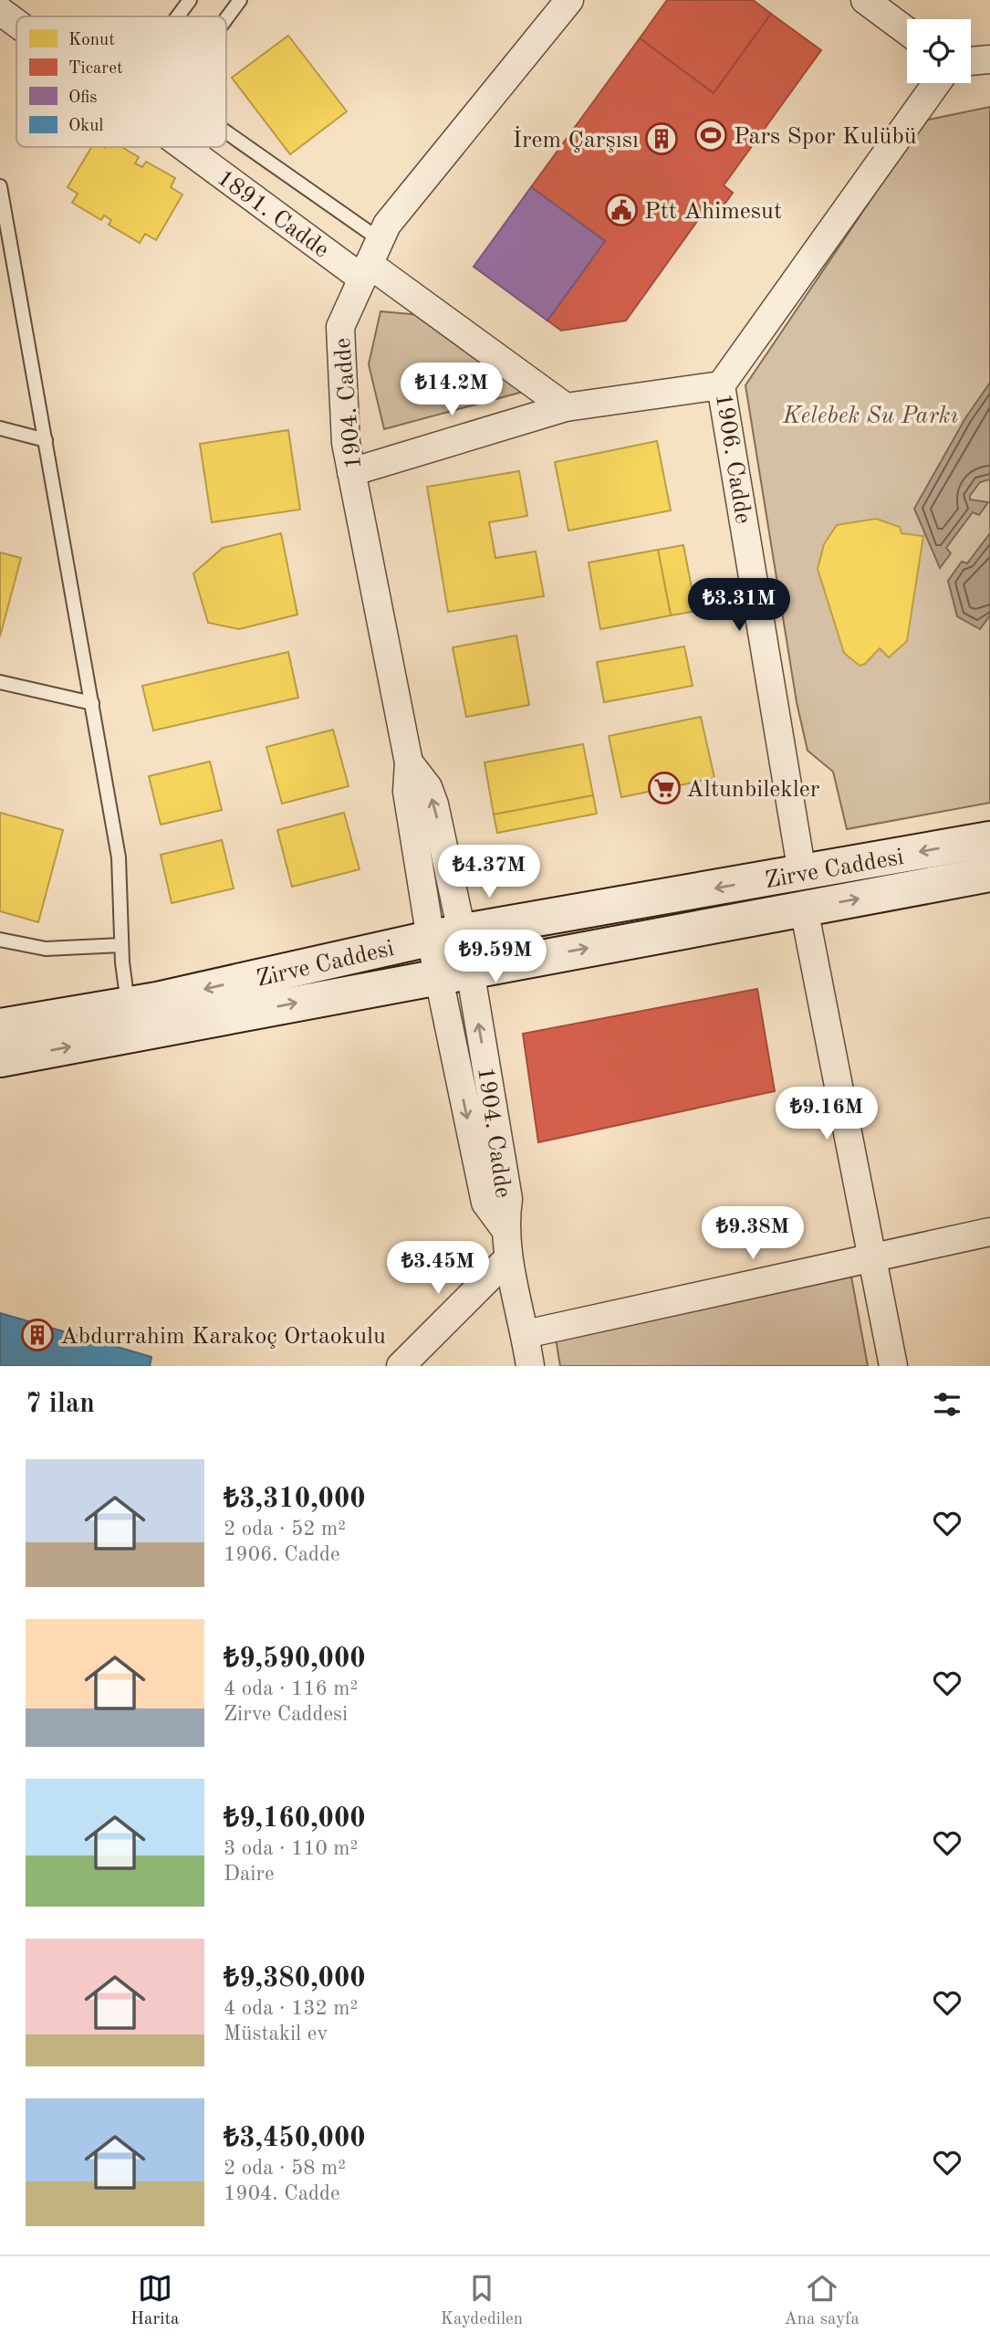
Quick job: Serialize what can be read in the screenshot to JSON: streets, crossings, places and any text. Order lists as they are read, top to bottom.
{
  "streets": {
    "main road": ["Zirve Caddesi"],
    "street": ["1891. Cadde", "1904. Cadde", "1906. Cadde"]
  },
  "crossings": [
    ["1891. Cadde", "1904. Cadde"],
    ["1904. Cadde", "Zirve Caddesi"],
    ["1906. Cadde", "Zirve Caddesi"]
  ],
  "parks": ["Kelebek Su Parkı"],
  "places": {
    "sports": ["Pars Spor Kulübü"],
    "building": ["İrem Çarşısı", "Abdurrahim Karakoç Ortaokulu"],
    "public building": ["Ptt Ahimesut"],
    "supermarket": ["Altunbilekler"]
  },
  "legend": [
    "Konut",
    "Ticaret",
    "Ofis",
    "Okul"
  ],
  "page": {
    "price": [
      "₺14.2M",
      "₺3.31M",
      "₺4.37M",
      "₺9.59M",
      "₺9.16M",
      "₺9.38M",
      "₺3.45M"
    ],
    "heading": "7 ilan",
    "list": [
      {
        "name": "₺3,310,000",
        "note": "2 oda · 52 m² · 1906. Cadde"
      },
      {
        "name": "₺9,590,000",
        "note": "4 oda · 116 m² · Zirve Caddesi"
      },
      {
        "name": "₺9,160,000",
        "note": "3 oda · 110 m² · Daire"
      },
      {
        "name": "₺9,380,000",
        "note": "4 oda · 132 m² · Müstakil ev"
      },
      {
        "name": "₺3,450,000",
        "note": "2 oda · 58 m² · 1904. Cadde"
      }
    ],
    "tabs": ["Harita", "Kaydedilen", "Ana sayfa"]
  }
}
